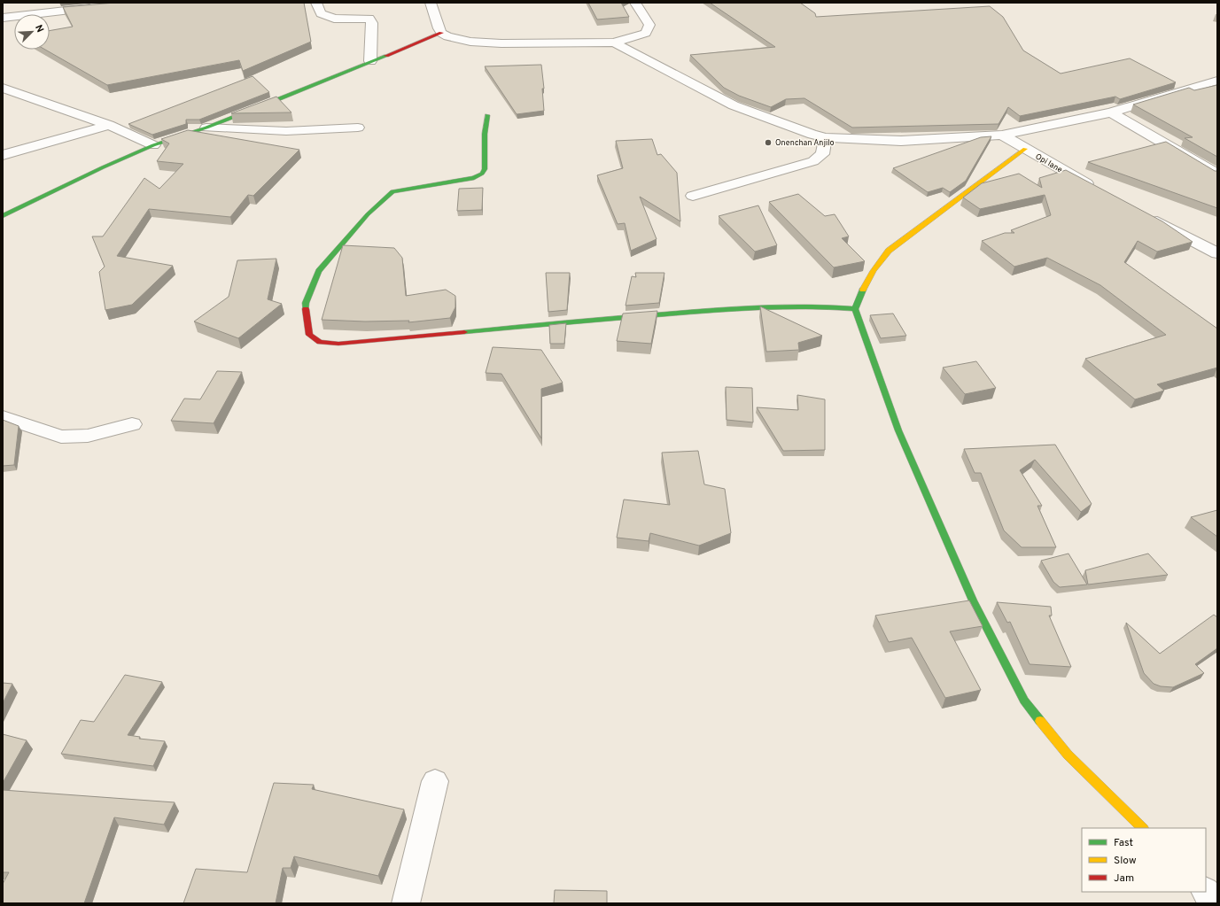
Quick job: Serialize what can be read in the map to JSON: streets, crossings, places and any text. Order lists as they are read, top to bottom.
{
  "streets": {
    "street": ["Opi lane"]
  },
  "places": ["Onenchan Anjilo"],
  "legend": ["Fast", "Slow", "Jam"],
  "north": "top right"
}
